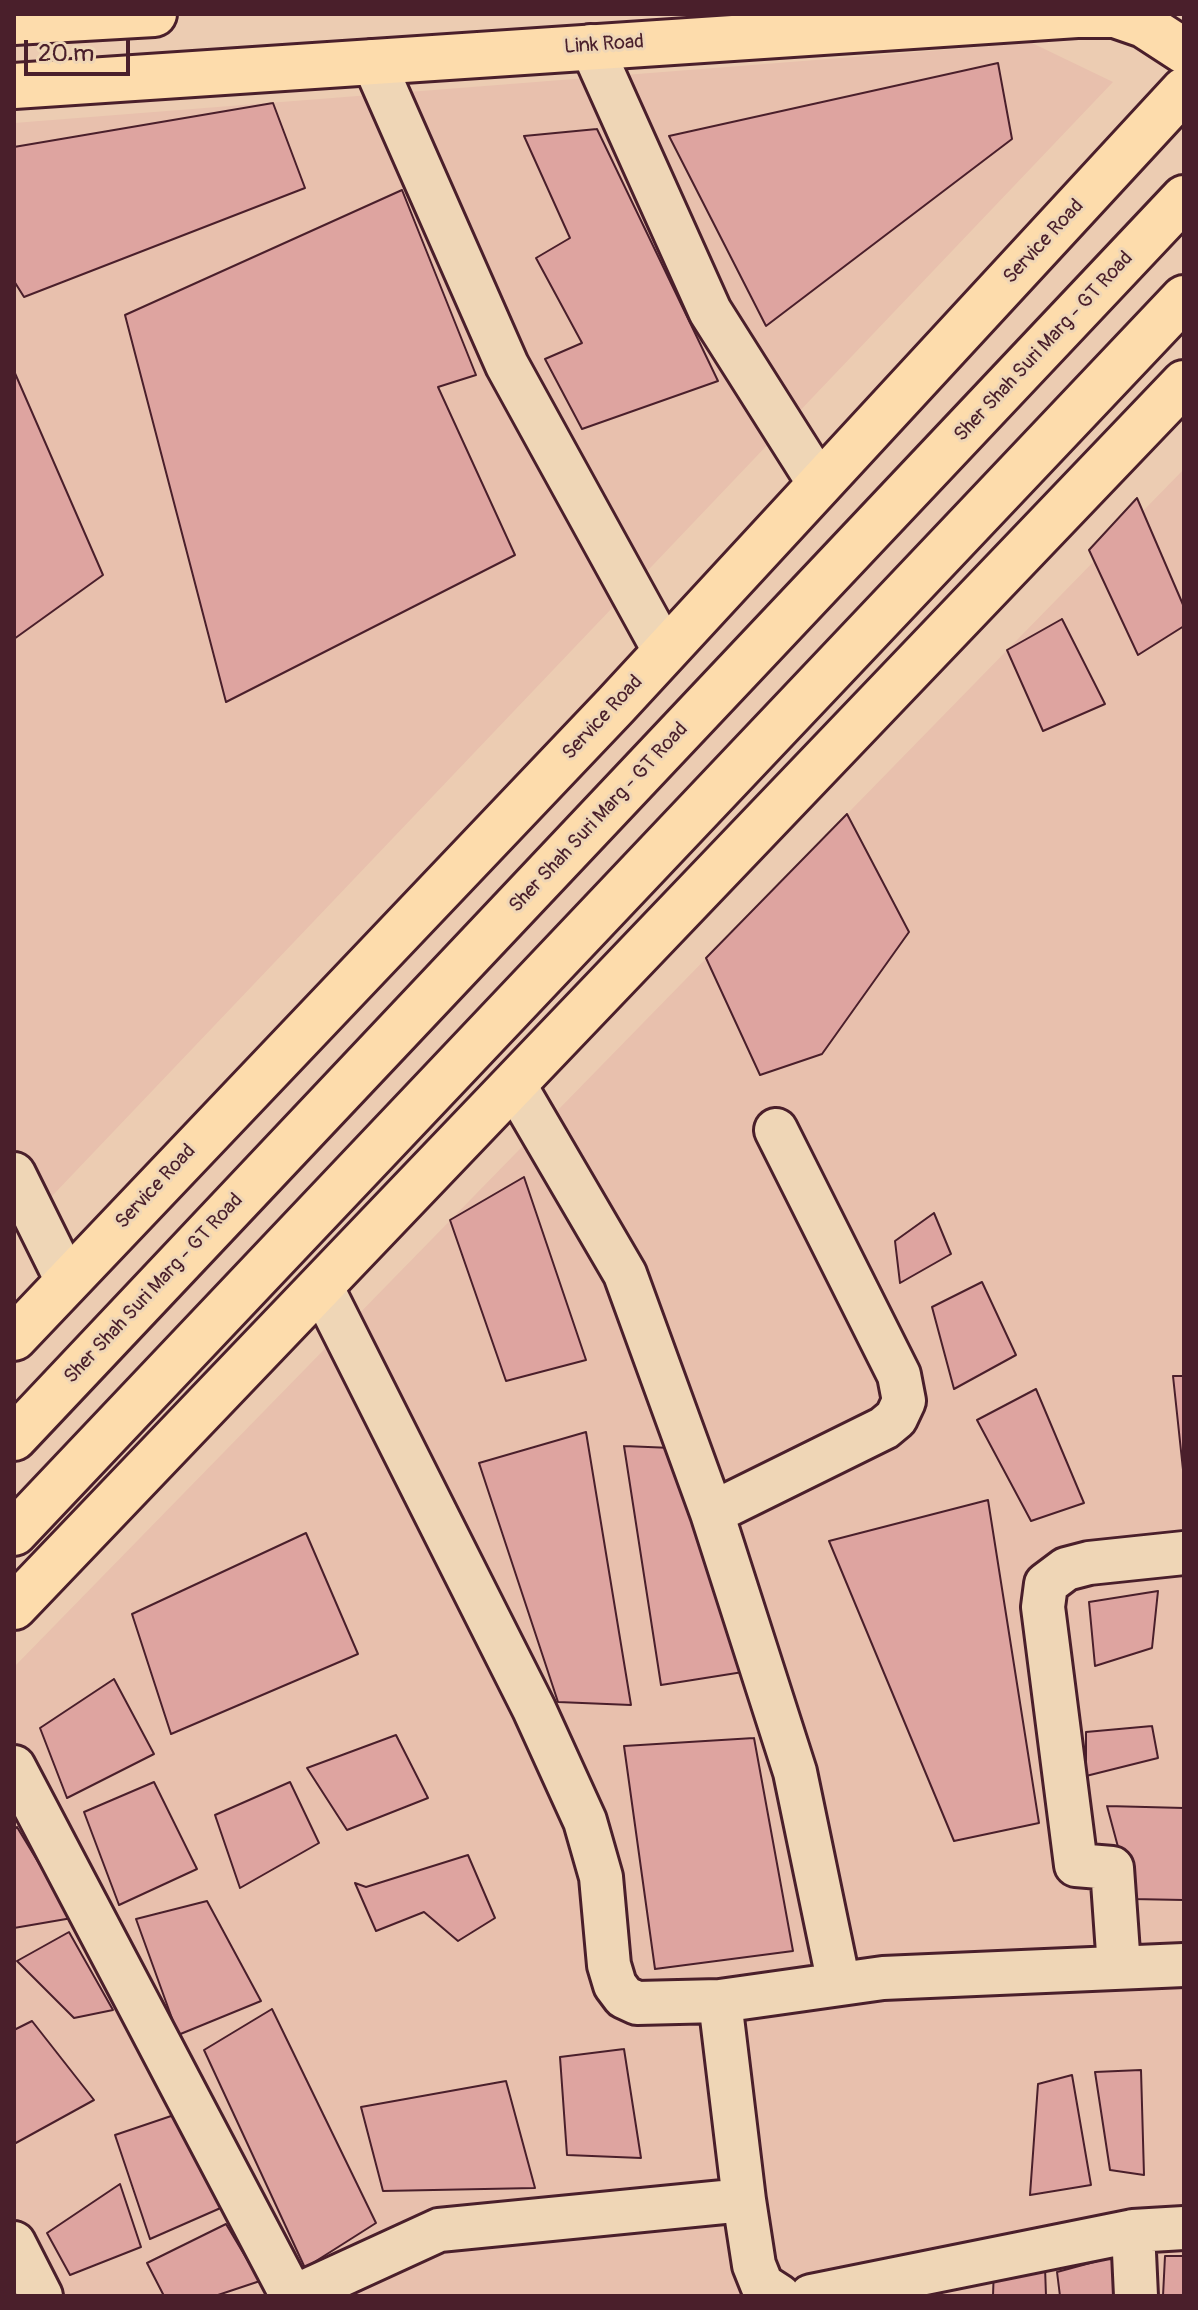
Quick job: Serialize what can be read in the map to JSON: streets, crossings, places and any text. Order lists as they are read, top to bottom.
{
  "streets": {
    "main road": ["Link Road", "Service Road", "Sher Shah Suri Marg - GT Road"]
  },
  "scale_bar": "20 m"
}
